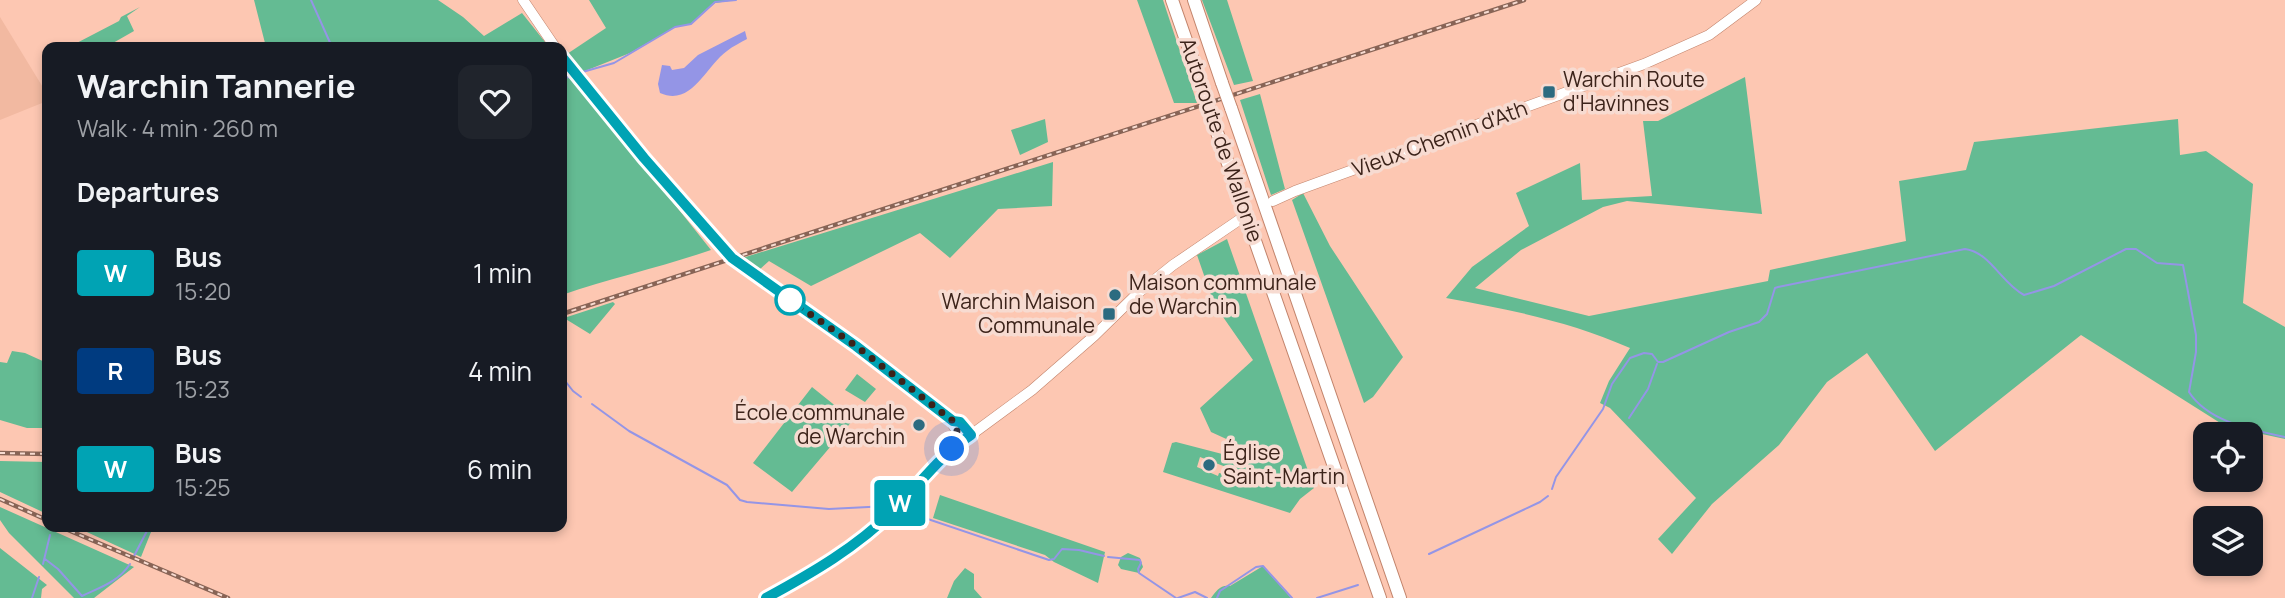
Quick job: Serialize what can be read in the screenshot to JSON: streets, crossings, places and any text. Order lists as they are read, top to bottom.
{
  "streets": {
    "highway": ["Autoroute de Wallonie"],
    "street": ["Vieux Chemin d'Ath"]
  },
  "places": {
    "transit": ["Warchin Route d'Havinnes", "Warchin Maison Communale"],
    "other": ["Maison communale de Warchin", "École communale de Warchin", "Église Saint-Martin"]
  },
  "lines": ["bus line W"],
  "page": {
    "on_map": "W",
    "heading": [
      ["Warchin Tannerie", "Walk · 4 min · 260 m"],
      "Departures"
    ],
    "list": [
      {
        "mark": "W",
        "name": "Bus",
        "note": "15:20",
        "value": "1 min"
      },
      {
        "mark": "R",
        "name": "Bus",
        "note": "15:23",
        "value": "4 min"
      },
      {
        "mark": "W",
        "name": "Bus",
        "note": "15:25",
        "value": "6 min"
      }
    ]
  }
}
